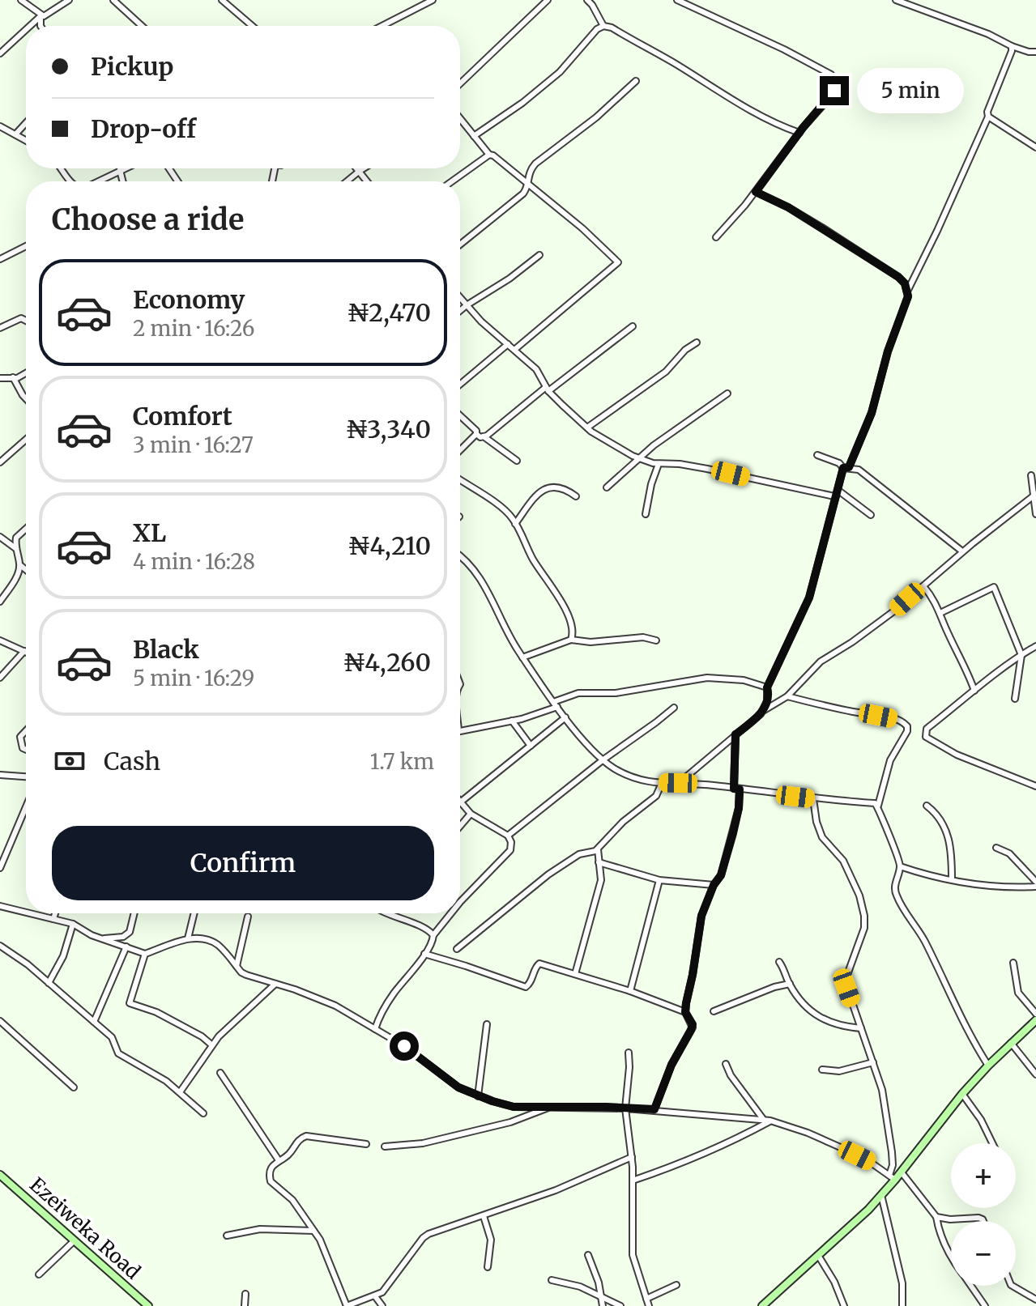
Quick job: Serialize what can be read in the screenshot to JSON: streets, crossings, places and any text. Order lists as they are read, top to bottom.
{
  "streets": {
    "main road": ["Ezeiweka Road"]
  },
  "page": {
    "banner": ["Pickup", "Drop-off"],
    "bubble": "5 min",
    "heading": "Choose a ride",
    "list": [
      {
        "name": "Economy",
        "note": "2 min · 16:26",
        "value": "₦2,470"
      },
      {
        "name": "Comfort",
        "note": "3 min · 16:27",
        "value": "₦3,340"
      },
      {
        "name": "XL",
        "note": "4 min · 16:28",
        "value": "₦4,210"
      },
      {
        "name": "Black",
        "note": "5 min · 16:29",
        "value": "₦4,260"
      }
    ],
    "pay": ["Cash", "1.7 km"],
    "buttons": "Confirm",
    "map_buttons": ["+", "−"]
  }
}
